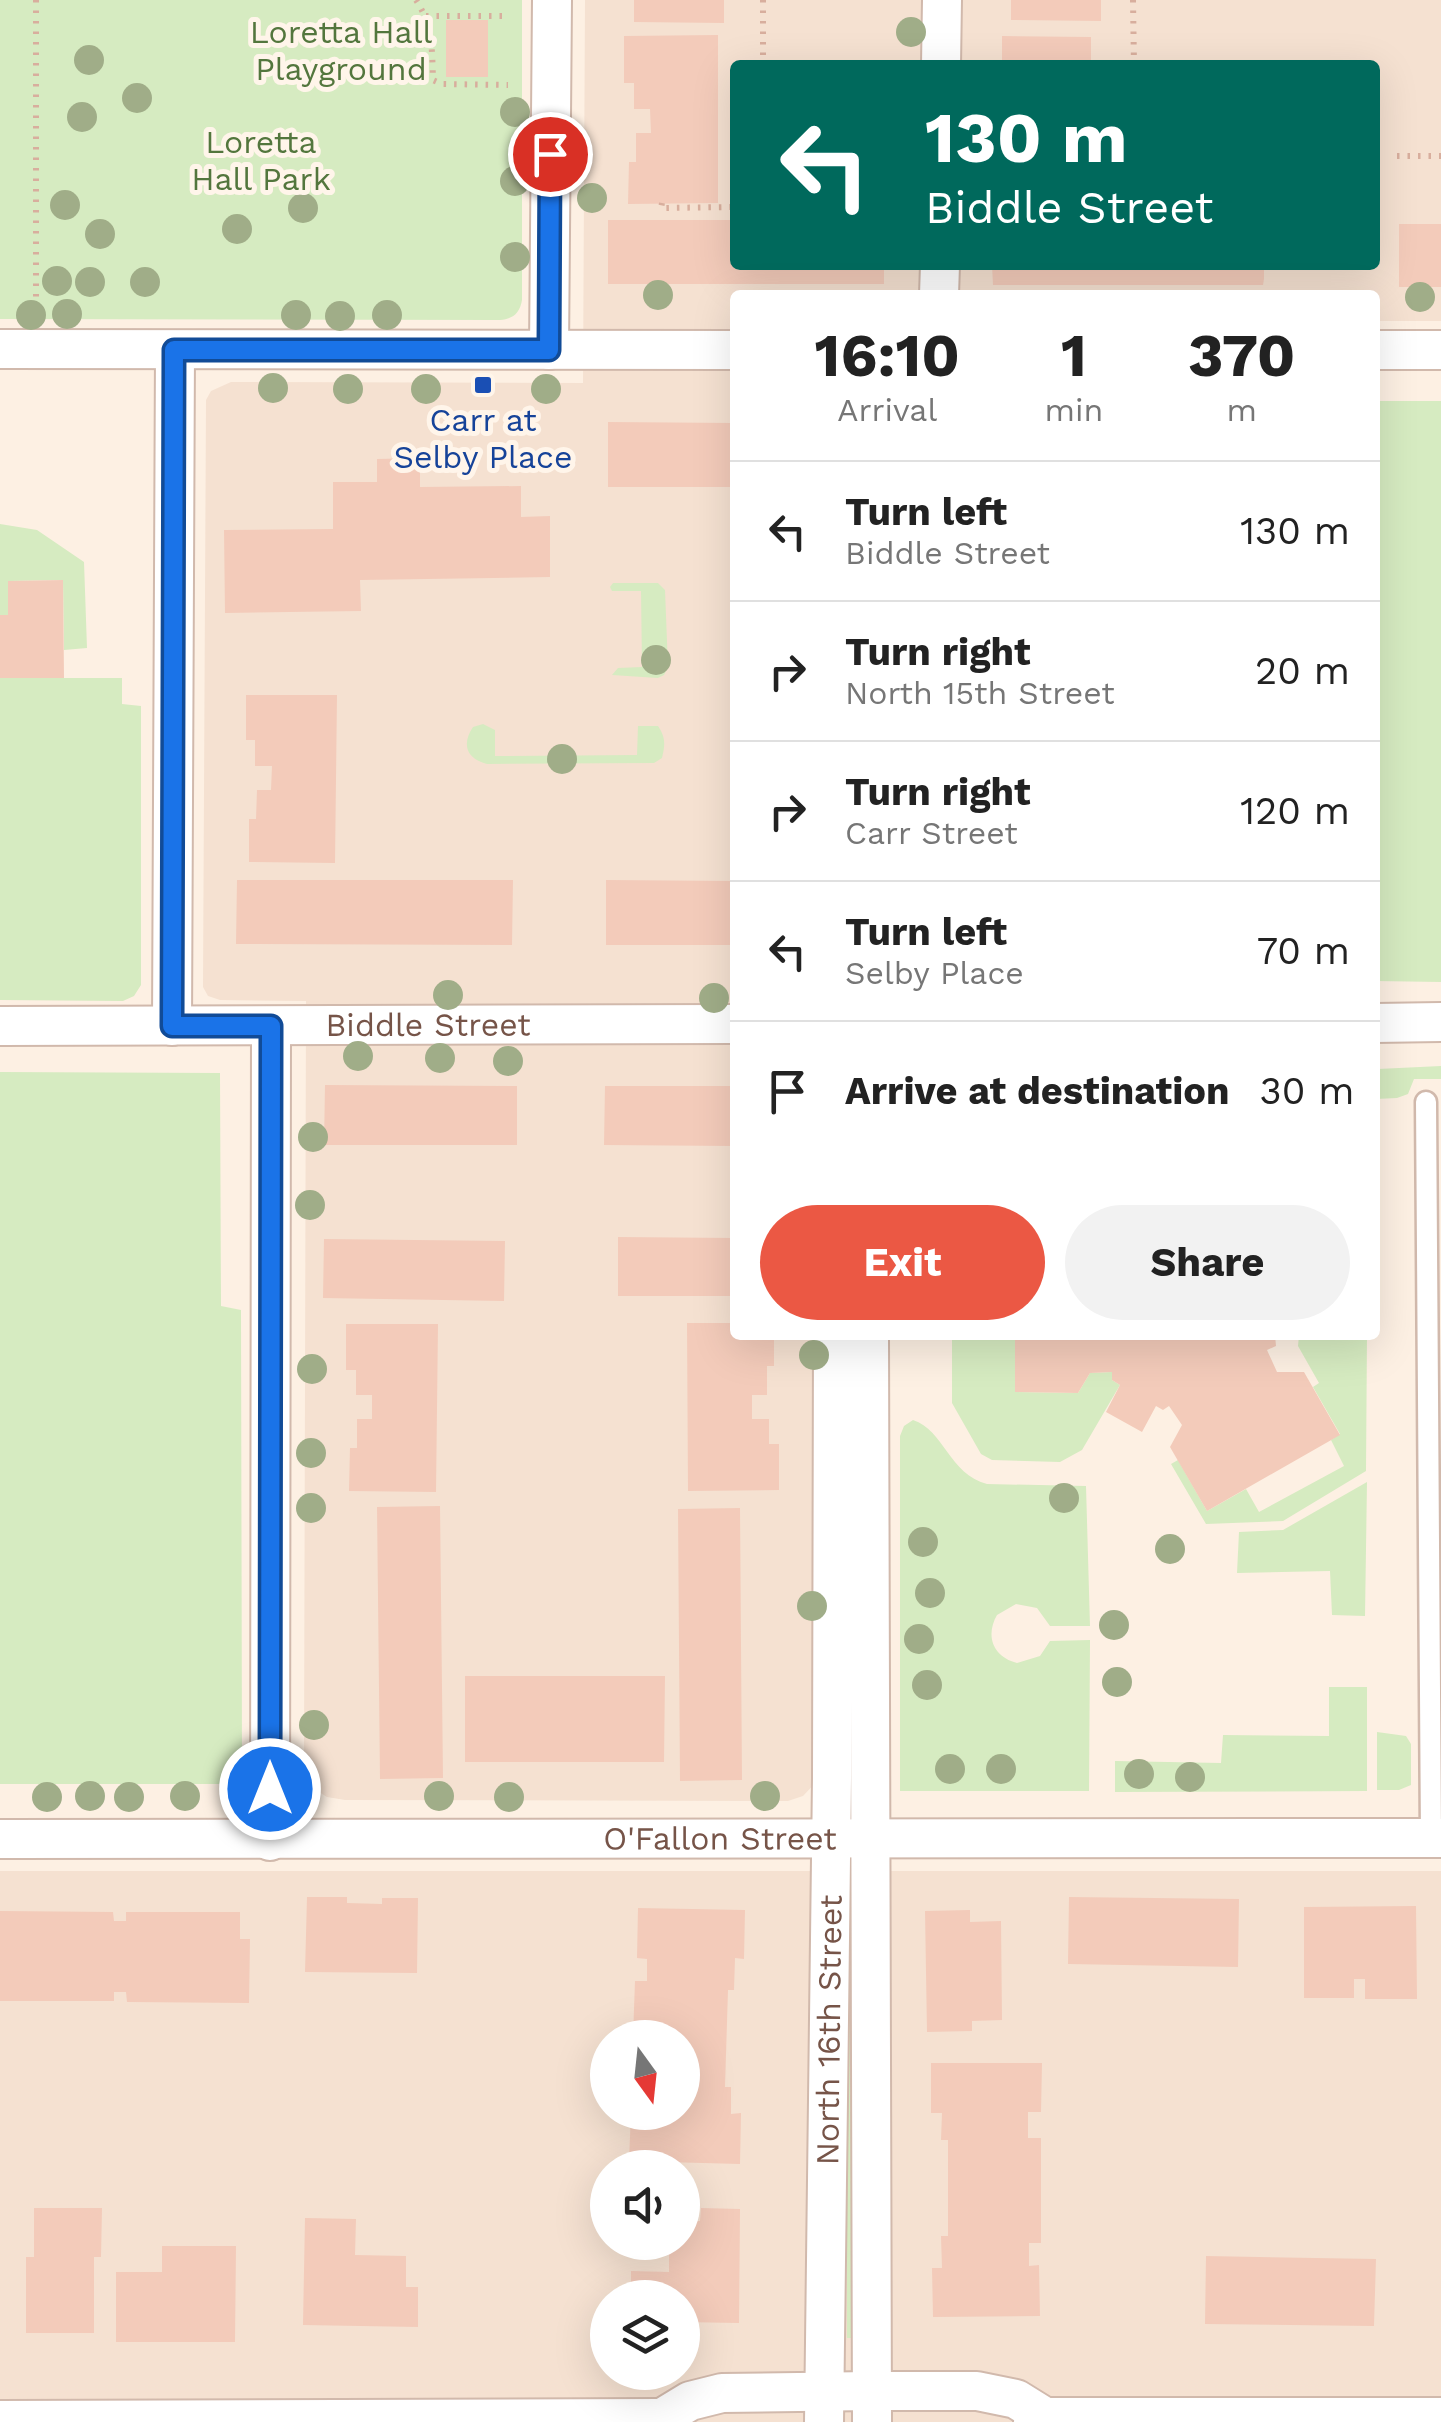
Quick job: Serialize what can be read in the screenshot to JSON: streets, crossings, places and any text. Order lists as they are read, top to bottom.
{
  "streets": {
    "street": ["Biddle Street", "O'Fallon Street", "North 16th Street"]
  },
  "crossings": [
    ["O'Fallon Street", "North 16th Street"]
  ],
  "parks": ["Loretta Hall Playground", "Loretta Hall Park"],
  "places": {
    "transit": ["Carr at Selby Place"]
  },
  "north": "bottom",
  "page": {
    "turn": ["130 m", "Biddle Street"],
    "eta": [
      "16:10",
      "Arrival",
      "1",
      "min",
      "370",
      "m"
    ],
    "list": [
      {
        "name": "Turn left",
        "note": "Biddle Street",
        "value": "130 m"
      },
      {
        "name": "Turn right",
        "note": "North 15th Street",
        "value": "20 m"
      },
      {
        "name": "Turn right",
        "note": "Carr Street",
        "value": "120 m"
      },
      {
        "name": "Turn left",
        "note": "Selby Place",
        "value": "70 m"
      },
      {
        "name": "Arrive at destination",
        "value": "30 m"
      }
    ],
    "buttons": ["Exit", "Share"]
  }
}
